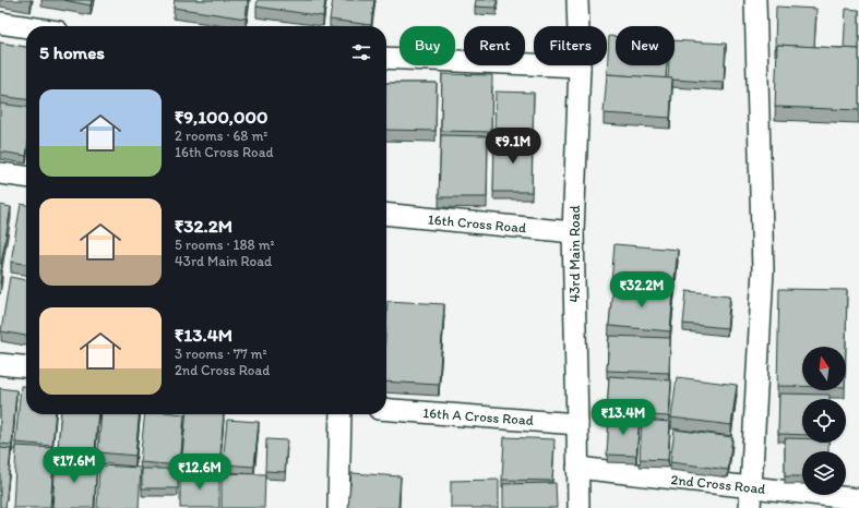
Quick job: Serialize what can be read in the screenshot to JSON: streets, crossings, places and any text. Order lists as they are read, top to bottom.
{
  "streets": {
    "street": [
      "16th Cross Road",
      "43rd Main Road",
      "16th A Cross Road",
      "2nd Cross Road"
    ]
  },
  "crossings": [
    ["16th Cross Road", "43rd Main Road"],
    ["43rd Main Road", "16th A Cross Road"],
    ["43rd Main Road", "2nd Cross Road"]
  ],
  "north": "top",
  "page": {
    "chip": [
      "Buy",
      "Rent",
      "Filters",
      "New"
    ],
    "heading": "5 homes",
    "list": [
      {
        "name": "₹9,100,000",
        "note": "2 rooms · 68 m² · 16th Cross Road"
      },
      {
        "name": "₹32.2M",
        "note": "5 rooms · 188 m² · 43rd Main Road"
      },
      {
        "name": "₹13.4M",
        "note": "3 rooms · 77 m² · 2nd Cross Road"
      }
    ],
    "price": [
      "₹9.1M",
      "₹32.2M",
      "₹13.4M",
      "₹17.6M",
      "₹12.6M"
    ]
  }
}
